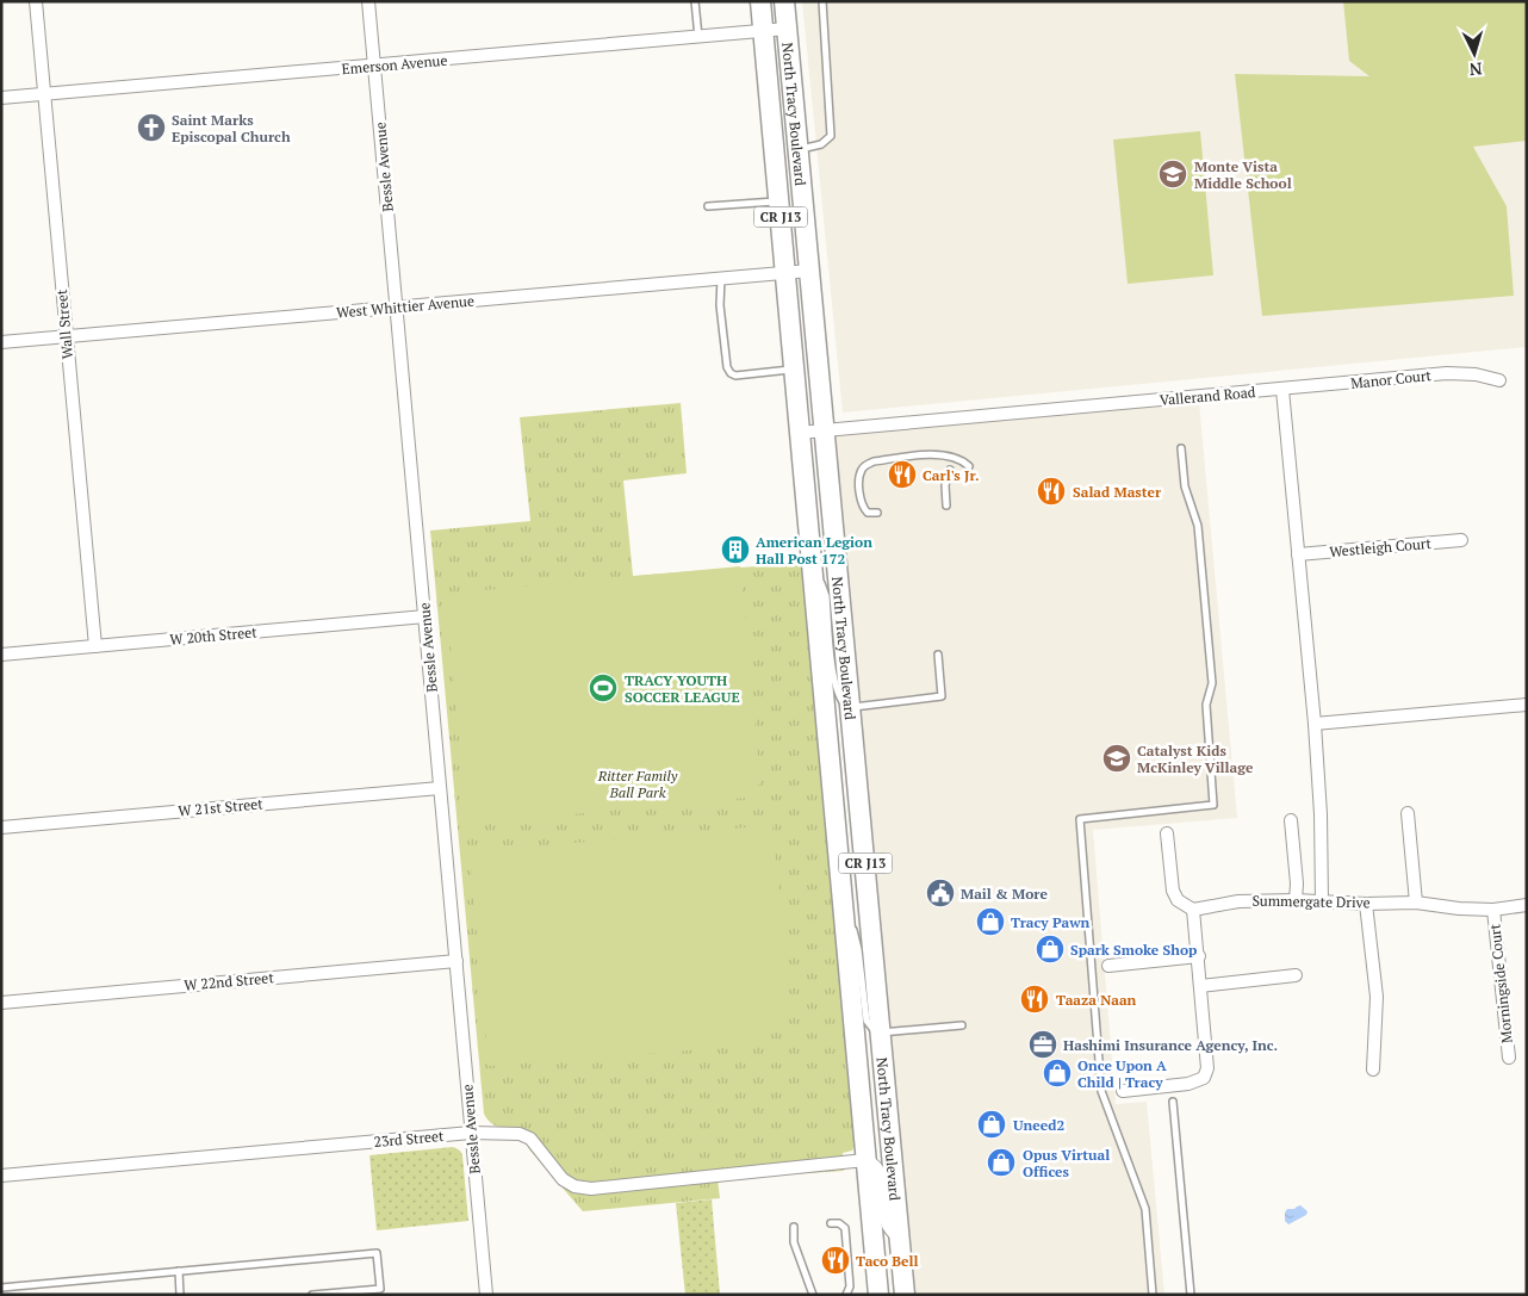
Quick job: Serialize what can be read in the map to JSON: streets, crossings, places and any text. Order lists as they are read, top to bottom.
{
  "streets": {
    "main road": ["North Tracy Boulevard", "CR J13"],
    "street": [
      "Emerson Avenue",
      "Bessle Avenue",
      "West Whittier Avenue",
      "Wall Street",
      "Manor Court",
      "Vallerand Road",
      "Westleigh Court",
      "W 20th Street",
      "W 21st Street",
      "Summergate Drive",
      "W 22nd Street",
      "Morningside Court",
      "23rd Street"
    ]
  },
  "crossings": [
    ["Emerson Avenue", "North Tracy Boulevard"],
    ["Emerson Avenue", "Bessle Avenue"],
    ["Emerson Avenue", "Wall Street"],
    ["North Tracy Boulevard", "West Whittier Avenue"],
    ["North Tracy Boulevard", "Vallerand Road"],
    ["North Tracy Boulevard", "23rd Street"],
    ["Bessle Avenue", "West Whittier Avenue"],
    ["Bessle Avenue", "W 20th Street"],
    ["Bessle Avenue", "W 21st Street"],
    ["Bessle Avenue", "W 22nd Street"],
    ["Bessle Avenue", "23rd Street"],
    ["West Whittier Avenue", "Wall Street"],
    ["Wall Street", "W 20th Street"],
    ["Manor Court", "Vallerand Road"],
    ["Summergate Drive", "Morningside Court"]
  ],
  "parks": ["Ritter Family Ball Park"],
  "places": {
    "church": ["Saint Marks Episcopal Church"],
    "school or university": ["Monte Vista Middle School", "Catalyst Kids McKinley Village"],
    "restaurant": [
      "Carl's Jr.",
      "Salad Master",
      "Taaza Naan",
      "Taco Bell"
    ],
    "building": ["American Legion Hall Post 172"],
    "sports": ["TRACY YOUTH SOCCER LEAGUE"],
    "public building": ["Mail & More"],
    "shop": [
      "Tracy Pawn",
      "Spark Smoke Shop",
      "Once Upon A Child | Tracy",
      "Uneed2",
      "Opus Virtual Offices"
    ],
    "office": ["Hashimi Insurance Agency, Inc."]
  },
  "north": "bottom"
}
